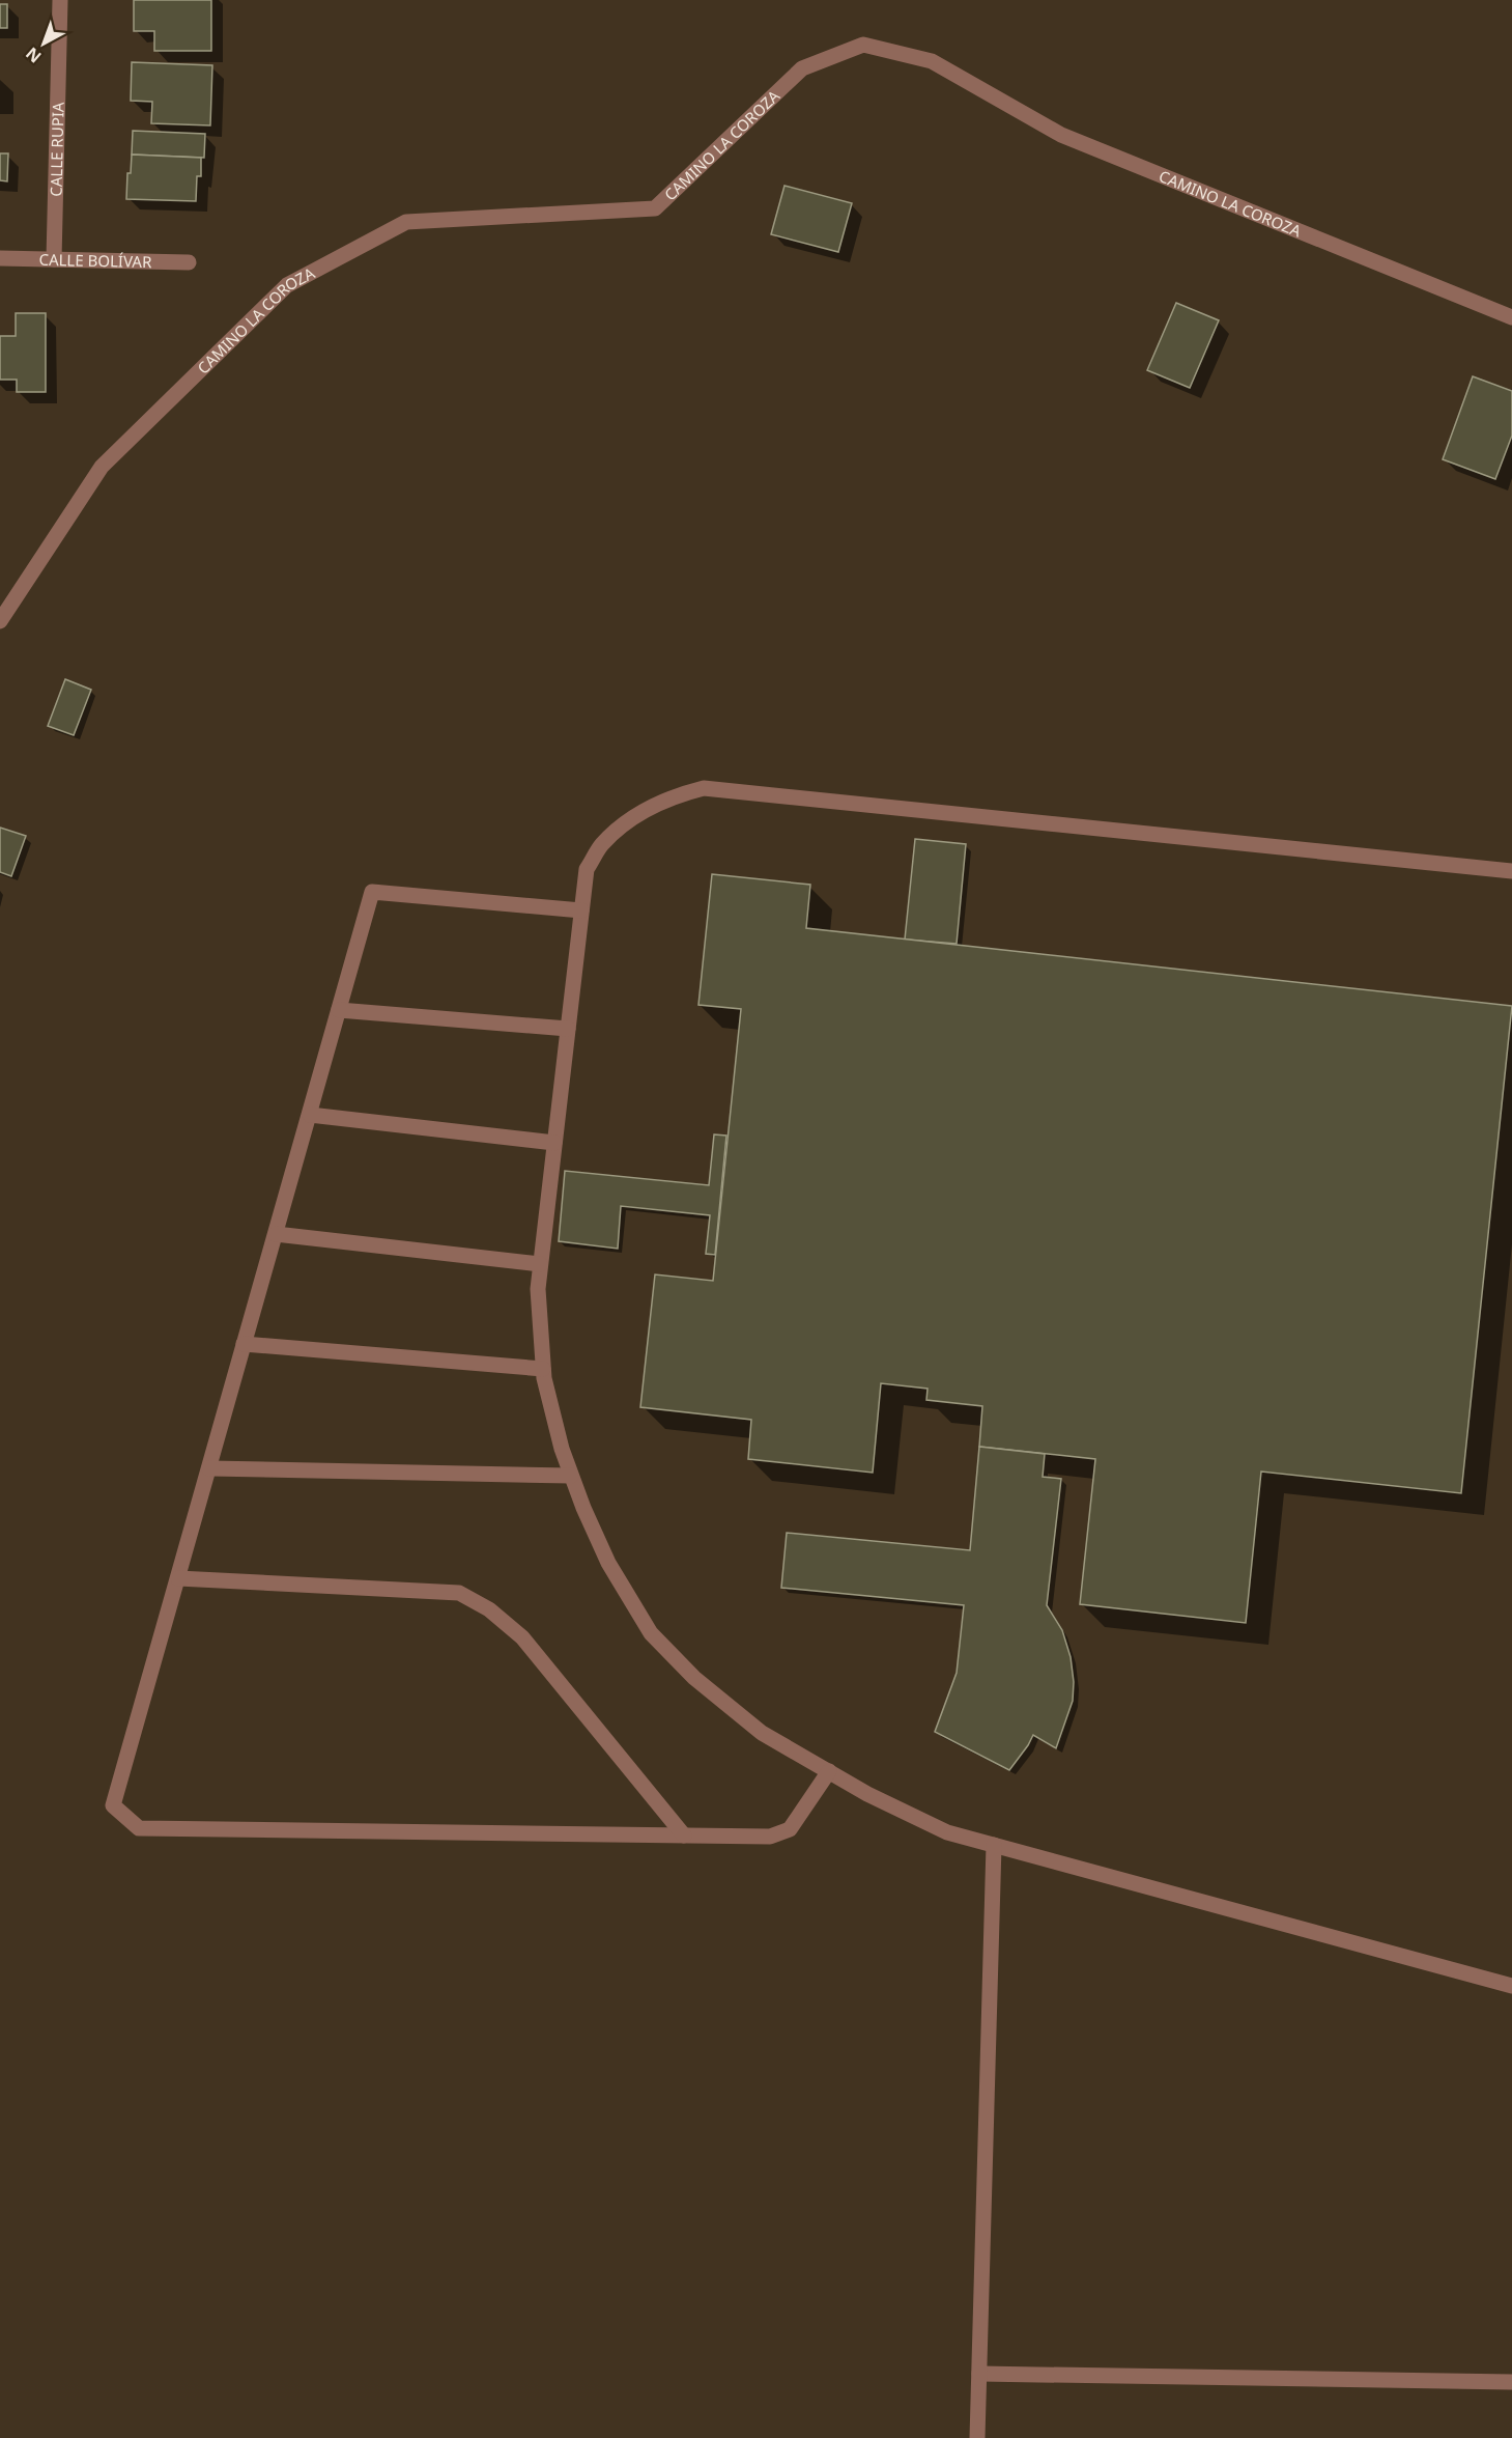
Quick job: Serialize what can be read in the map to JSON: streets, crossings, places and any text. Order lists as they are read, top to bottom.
{
  "streets": {
    "street": ["CAMINO LA COROZA", "CALLE RUPIA", "CALLE BOLÍVAR"]
  },
  "crossings": [
    ["CALLE RUPIA", "CALLE BOLÍVAR"]
  ],
  "north": "bottom left"
}
